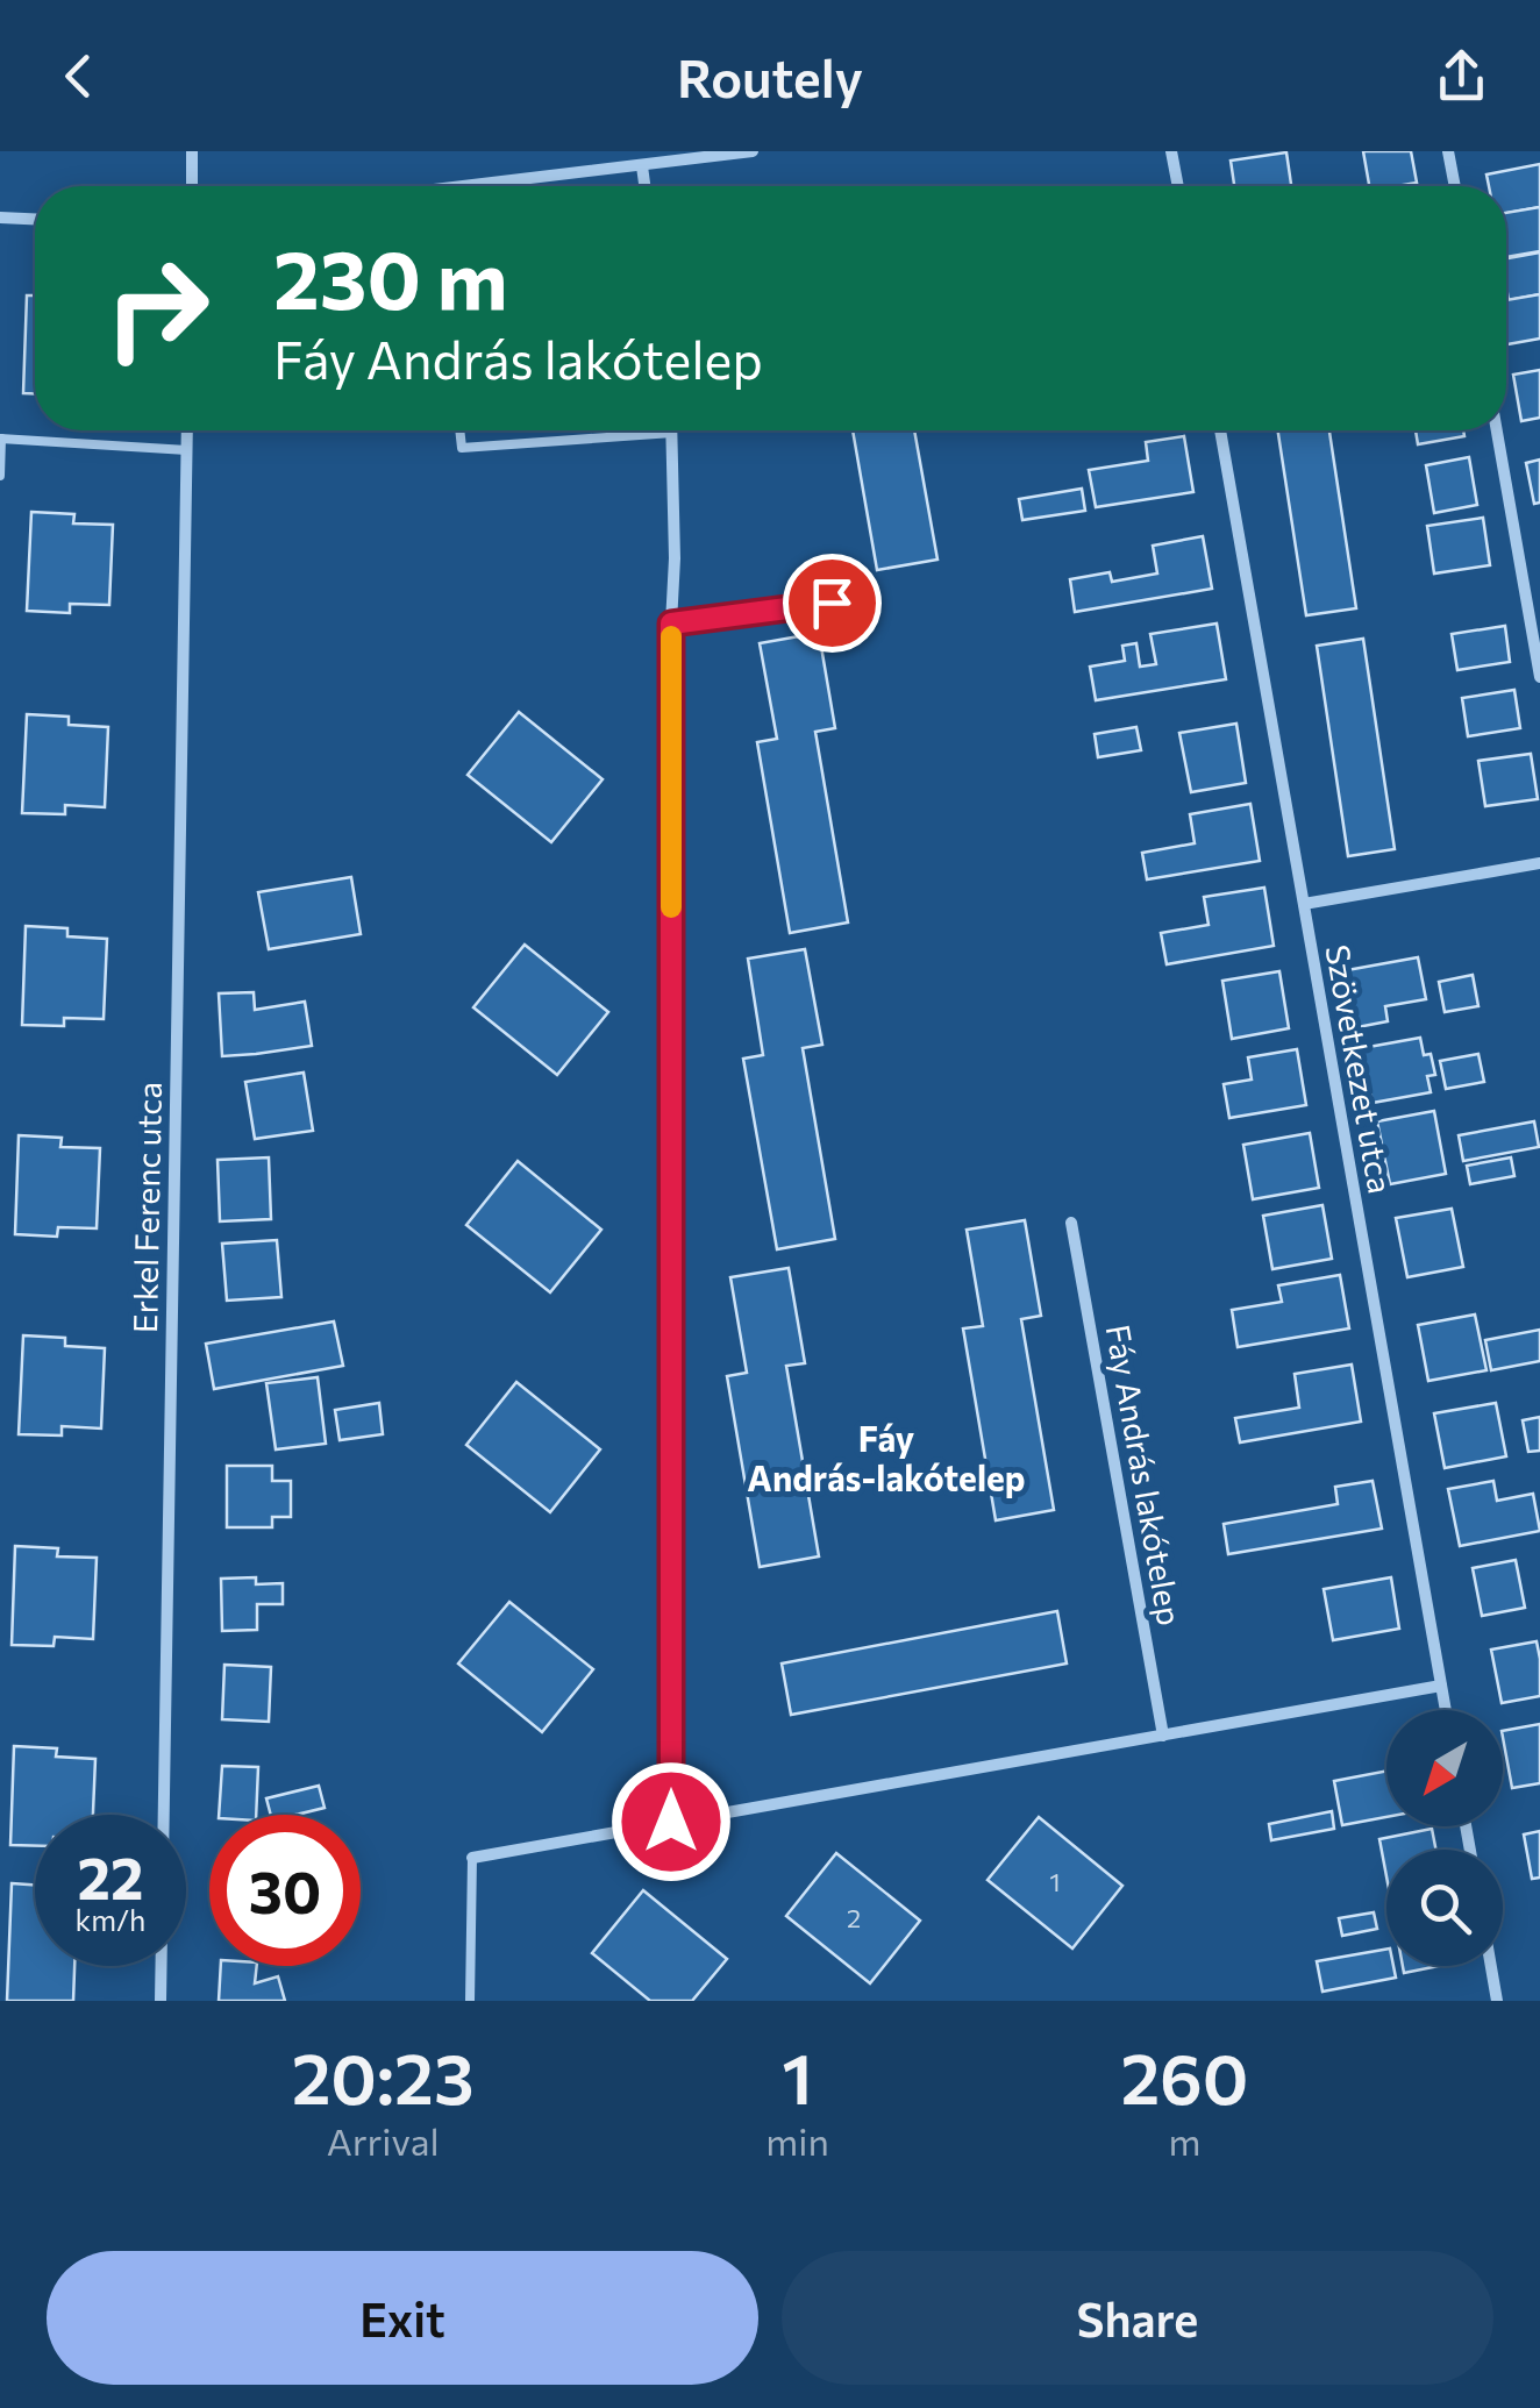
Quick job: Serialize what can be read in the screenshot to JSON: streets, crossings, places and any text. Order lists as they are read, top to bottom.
{
  "streets": {
    "street": ["Szövetkezet utca", "Erkel Ferenc utca", "Fáy András lakótelep"]
  },
  "districts": ["Fáy András-lakótelep"],
  "house_numbers": ["1", "2"],
  "north": "bottom left",
  "page": {
    "header": "Routely",
    "turn": ["230 m", "Fáy András lakótelep"],
    "speed": "22 km/h",
    "limit": "30",
    "eta": [
      "20:23",
      "Arrival",
      "1",
      "min",
      "260",
      "m"
    ],
    "buttons": ["Exit", "Share"]
  }
}
